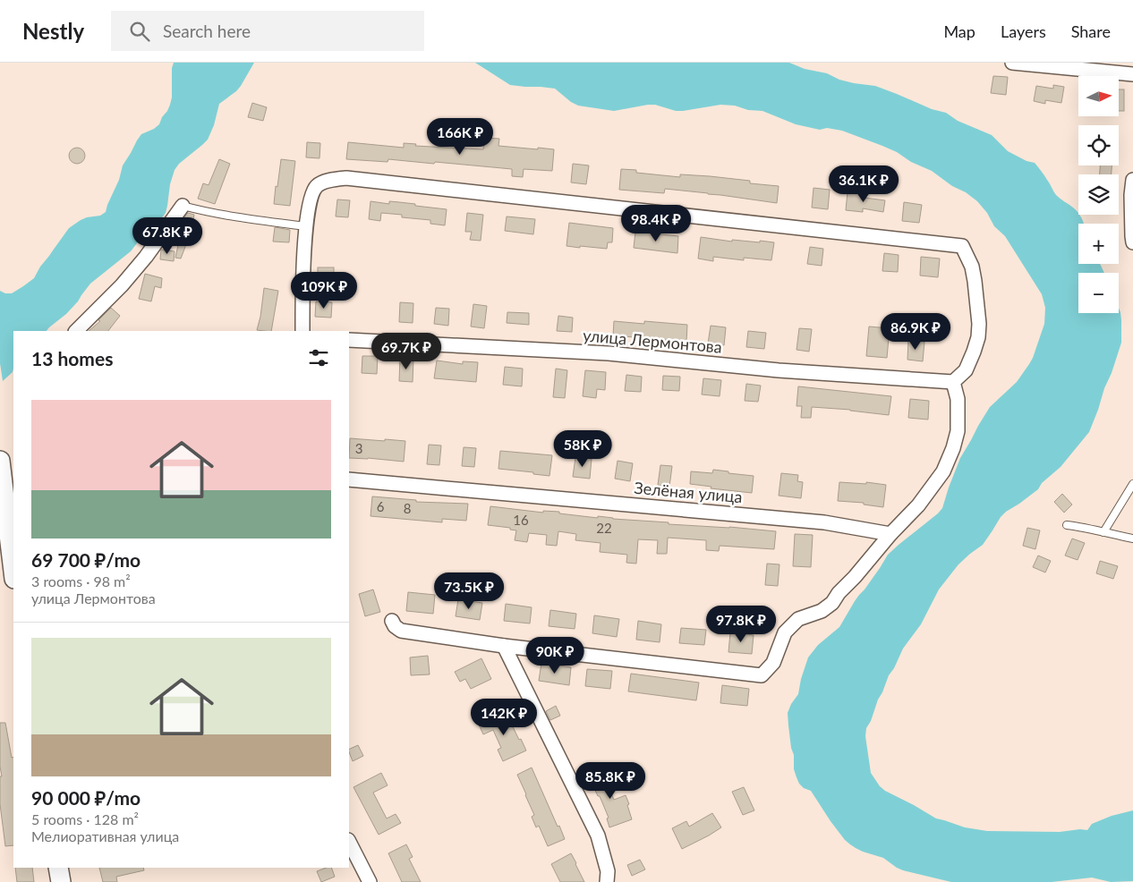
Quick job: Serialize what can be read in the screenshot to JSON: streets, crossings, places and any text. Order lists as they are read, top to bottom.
{
  "streets": {
    "street": ["улица Лермонтова", "Зелёная улица"]
  },
  "house_numbers": [
    "3",
    "6",
    "8",
    "16",
    "22"
  ],
  "north": "right",
  "page": {
    "header": "Nestly",
    "search": "Search here",
    "nav": ["Map", "Layers", "Share"],
    "map_buttons": ["+", "−"],
    "price": [
      "166K ₽",
      "36.1K ₽",
      "98.4K ₽",
      "67.8K ₽",
      "109K ₽",
      "86.9K ₽",
      "69.7K ₽",
      "58K ₽",
      "73.5K ₽",
      "97.8K ₽",
      "90K ₽",
      "142K ₽",
      "85.8K ₽"
    ],
    "heading": "13 homes",
    "list": [
      {
        "name": "69 700 ₽/mo",
        "note": "3 rooms · 98 m² · улица Лермонтова"
      },
      {
        "name": "90 000 ₽/mo",
        "note": "5 rooms · 128 m² · Мелиоративная улица"
      }
    ]
  }
}
